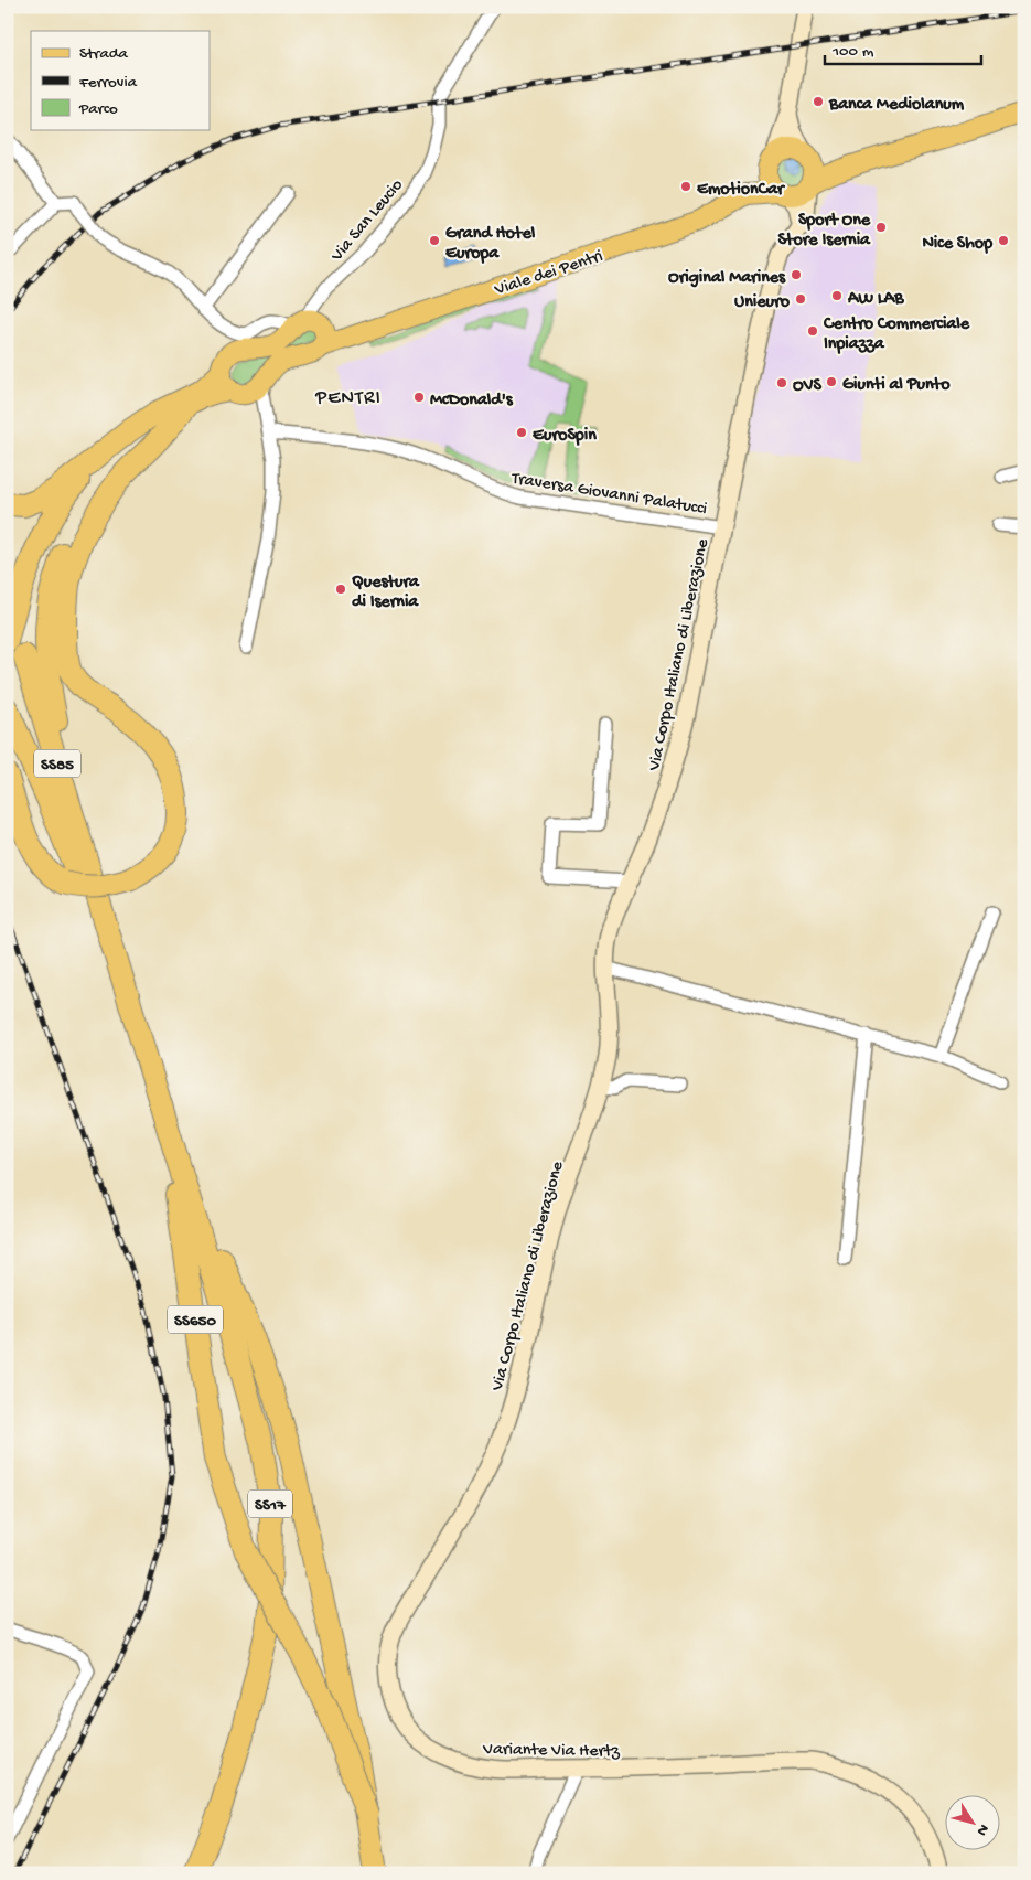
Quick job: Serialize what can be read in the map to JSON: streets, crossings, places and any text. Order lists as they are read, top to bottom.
{
  "streets": {
    "highway": ["SS85", "SS650", "SS17"],
    "main road": ["Viale dei Pentri"],
    "street": [
      "Via San Leucio",
      "Traversa Giovanni Palatucci",
      "Via Corpo Italiano di Liberazione",
      "Variante Via Hertz"
    ]
  },
  "crossings": [
    ["Via San Leucio", "Viale dei Pentri"],
    ["Viale dei Pentri", "Via Corpo Italiano di Liberazione"],
    ["Traversa Giovanni Palatucci", "Via Corpo Italiano di Liberazione"],
    ["Via Corpo Italiano di Liberazione", "Variante Via Hertz"],
    ["SS85", "SS17"],
    ["SS650", "SS17"]
  ],
  "districts": ["PENTRI"],
  "places": [
    "Banca Mediolanum",
    "EmotionCar",
    "Sport One Store Isernia",
    "Grand Hotel Europa",
    "Nice Shop",
    "Original Marines",
    "AW LAB",
    "Unieuro",
    "Centro Commerciale Inpiazza",
    "Giunti al Punto",
    "OVS",
    "McDonald's",
    "EuroSpin",
    "Questura di Isernia"
  ],
  "legend": ["Strada", "Ferrovia", "Parco"],
  "scale_bar": "100 m",
  "north": "bottom right"
}
